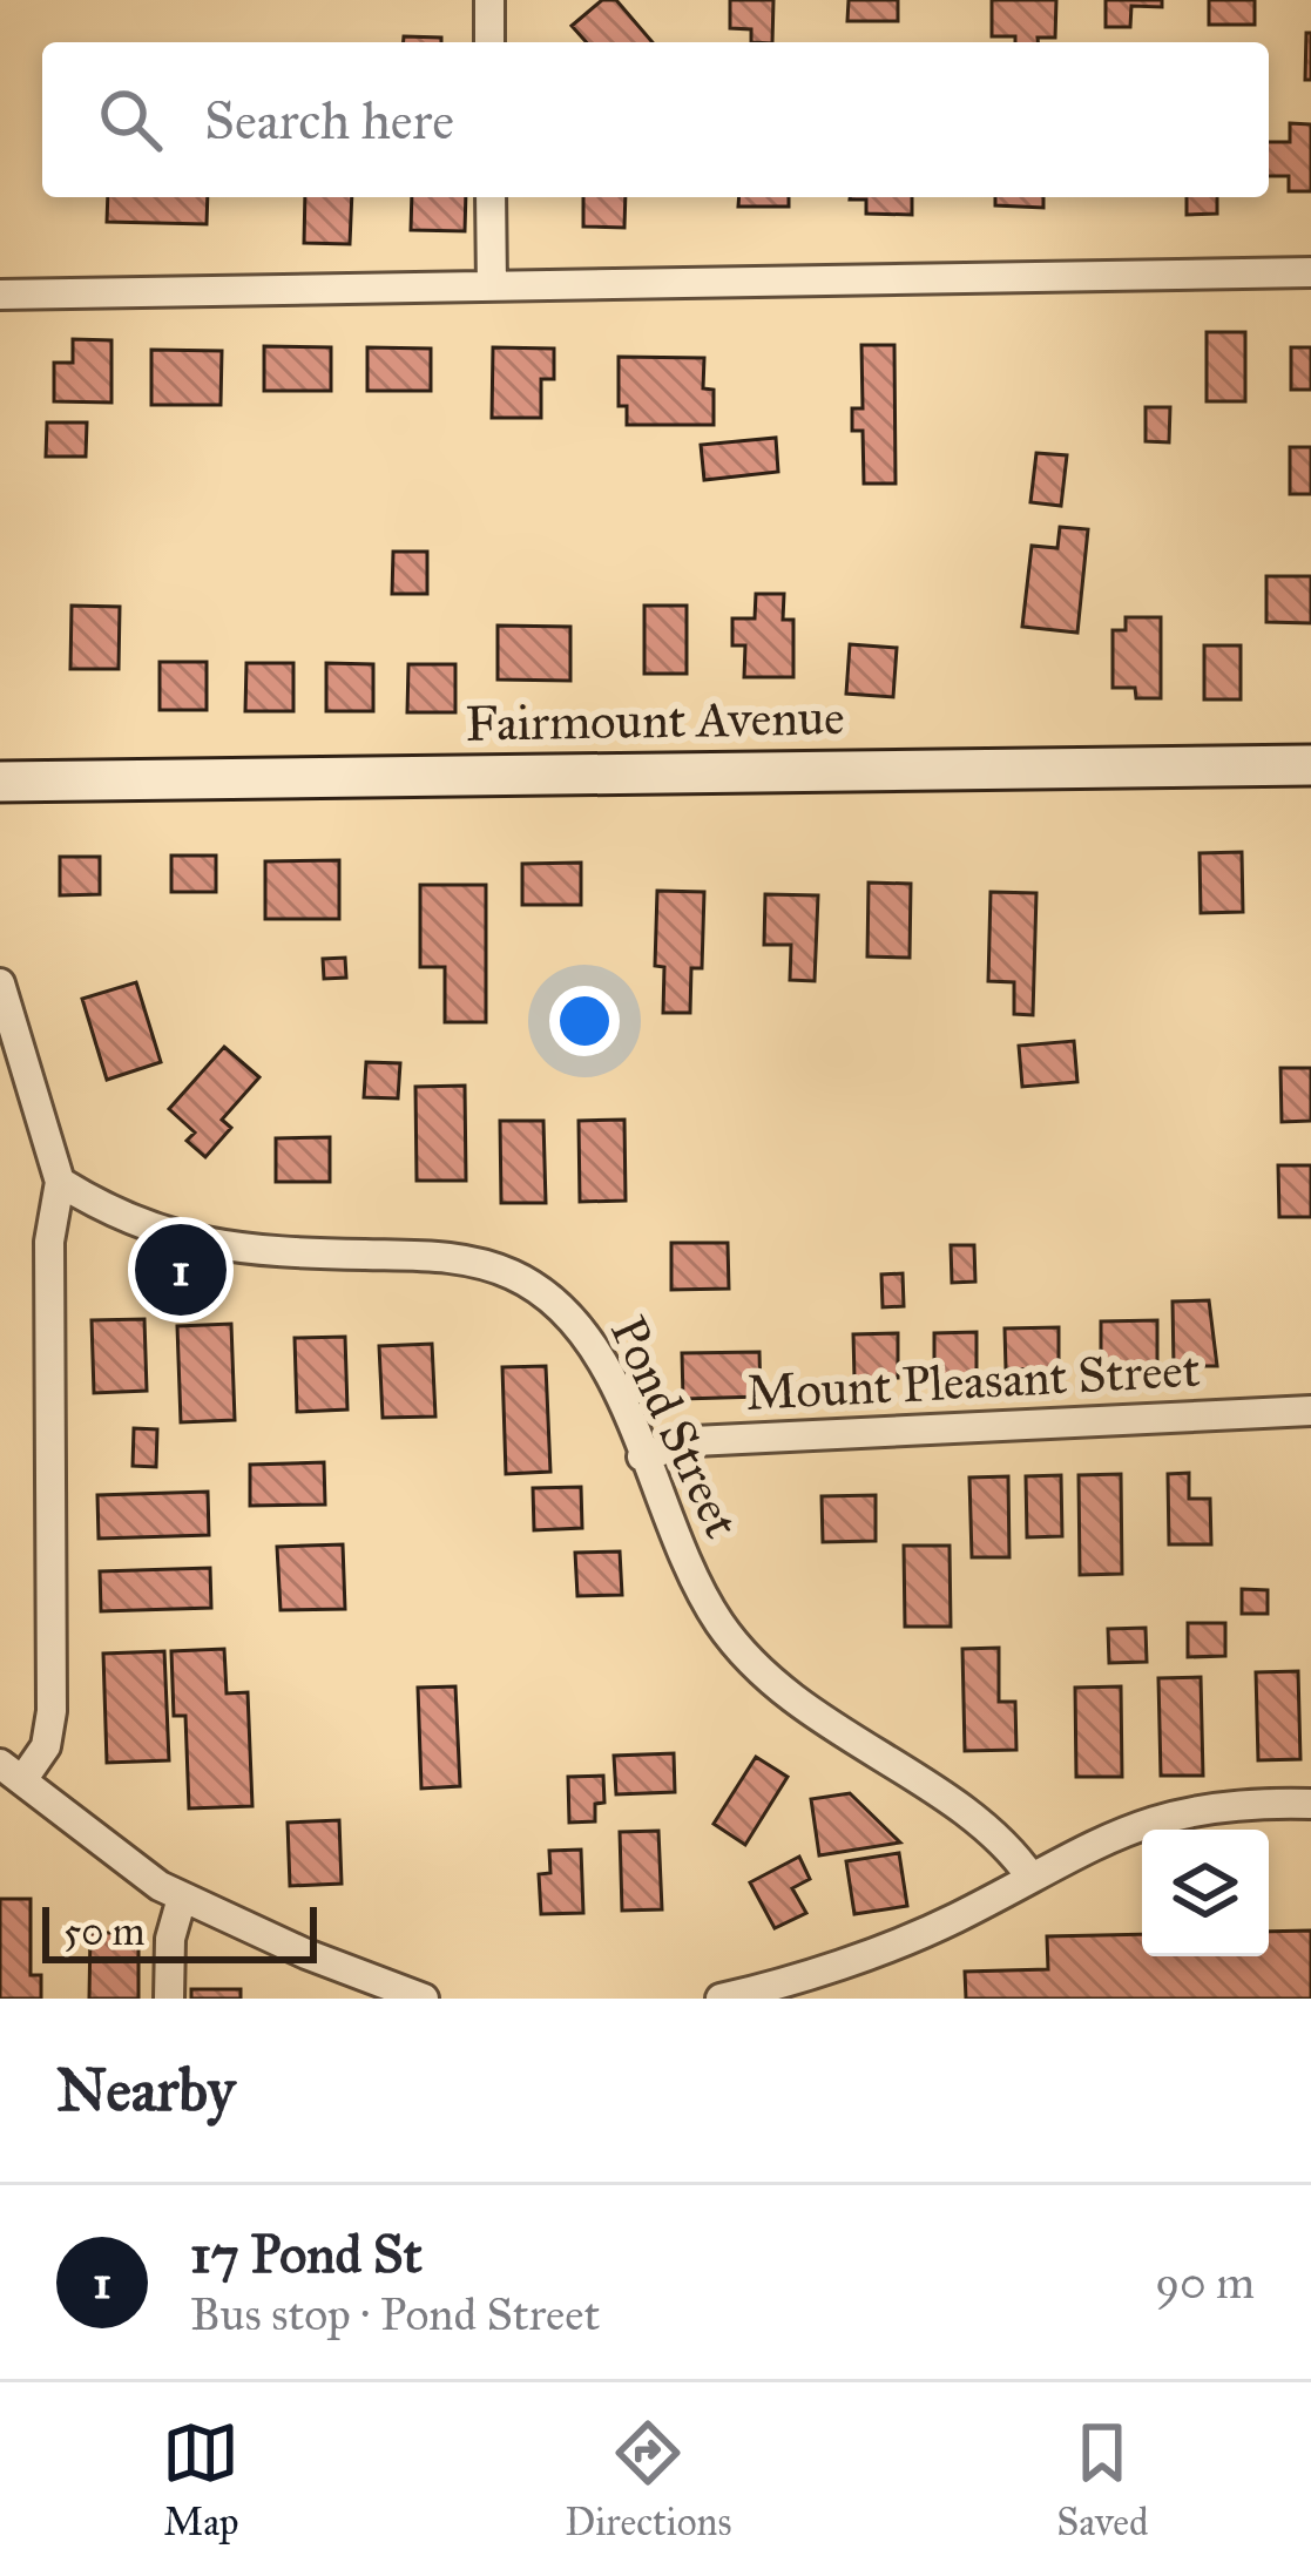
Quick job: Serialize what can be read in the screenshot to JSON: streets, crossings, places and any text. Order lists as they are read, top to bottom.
{
  "streets": {
    "street": ["Fairmount Avenue", "Mount Pleasant Street", "Pond Street"]
  },
  "crossings": [
    ["Mount Pleasant Street", "Pond Street"]
  ],
  "scale_bar": "50 m",
  "page": {
    "search": "Search here",
    "pins": "1",
    "scale": "50 m",
    "heading": "Nearby",
    "list": [
      {
        "mark": "1",
        "name": "17 Pond St",
        "note": "Bus stop · Pond Street",
        "value": "90 m"
      }
    ],
    "nav": ["Map", "Directions", "Saved"]
  }
}
